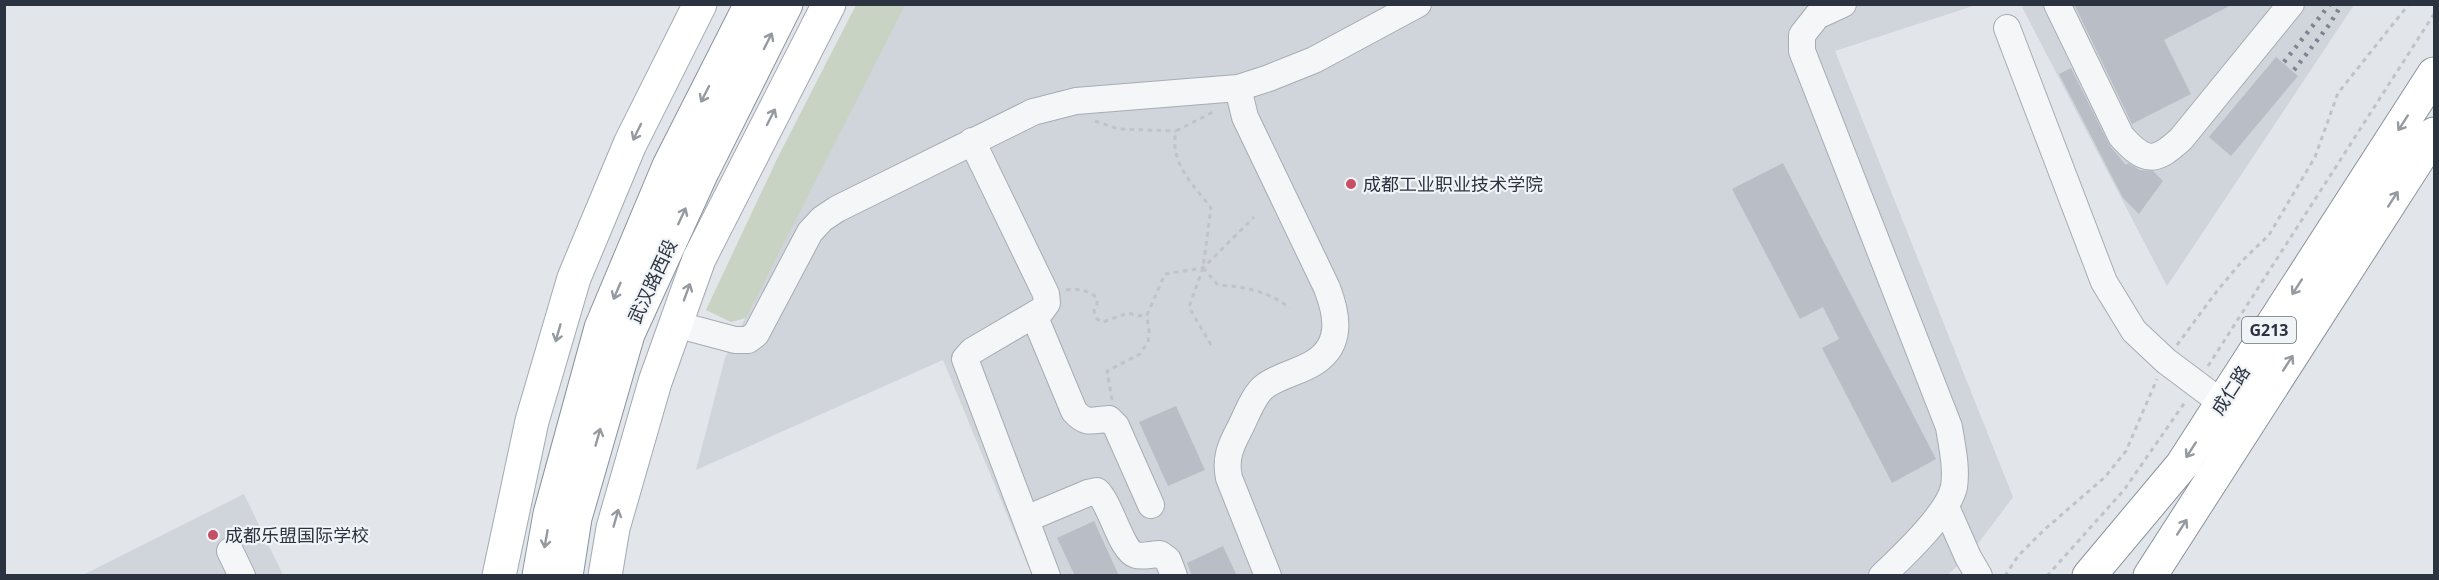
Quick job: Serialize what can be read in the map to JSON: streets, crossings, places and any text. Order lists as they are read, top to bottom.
{
  "streets": {
    "main road": ["武汉路西段", "G213", "成仁路"]
  },
  "places": ["成都工业职业技术学院", "成都乐盟国际学校"]
}
